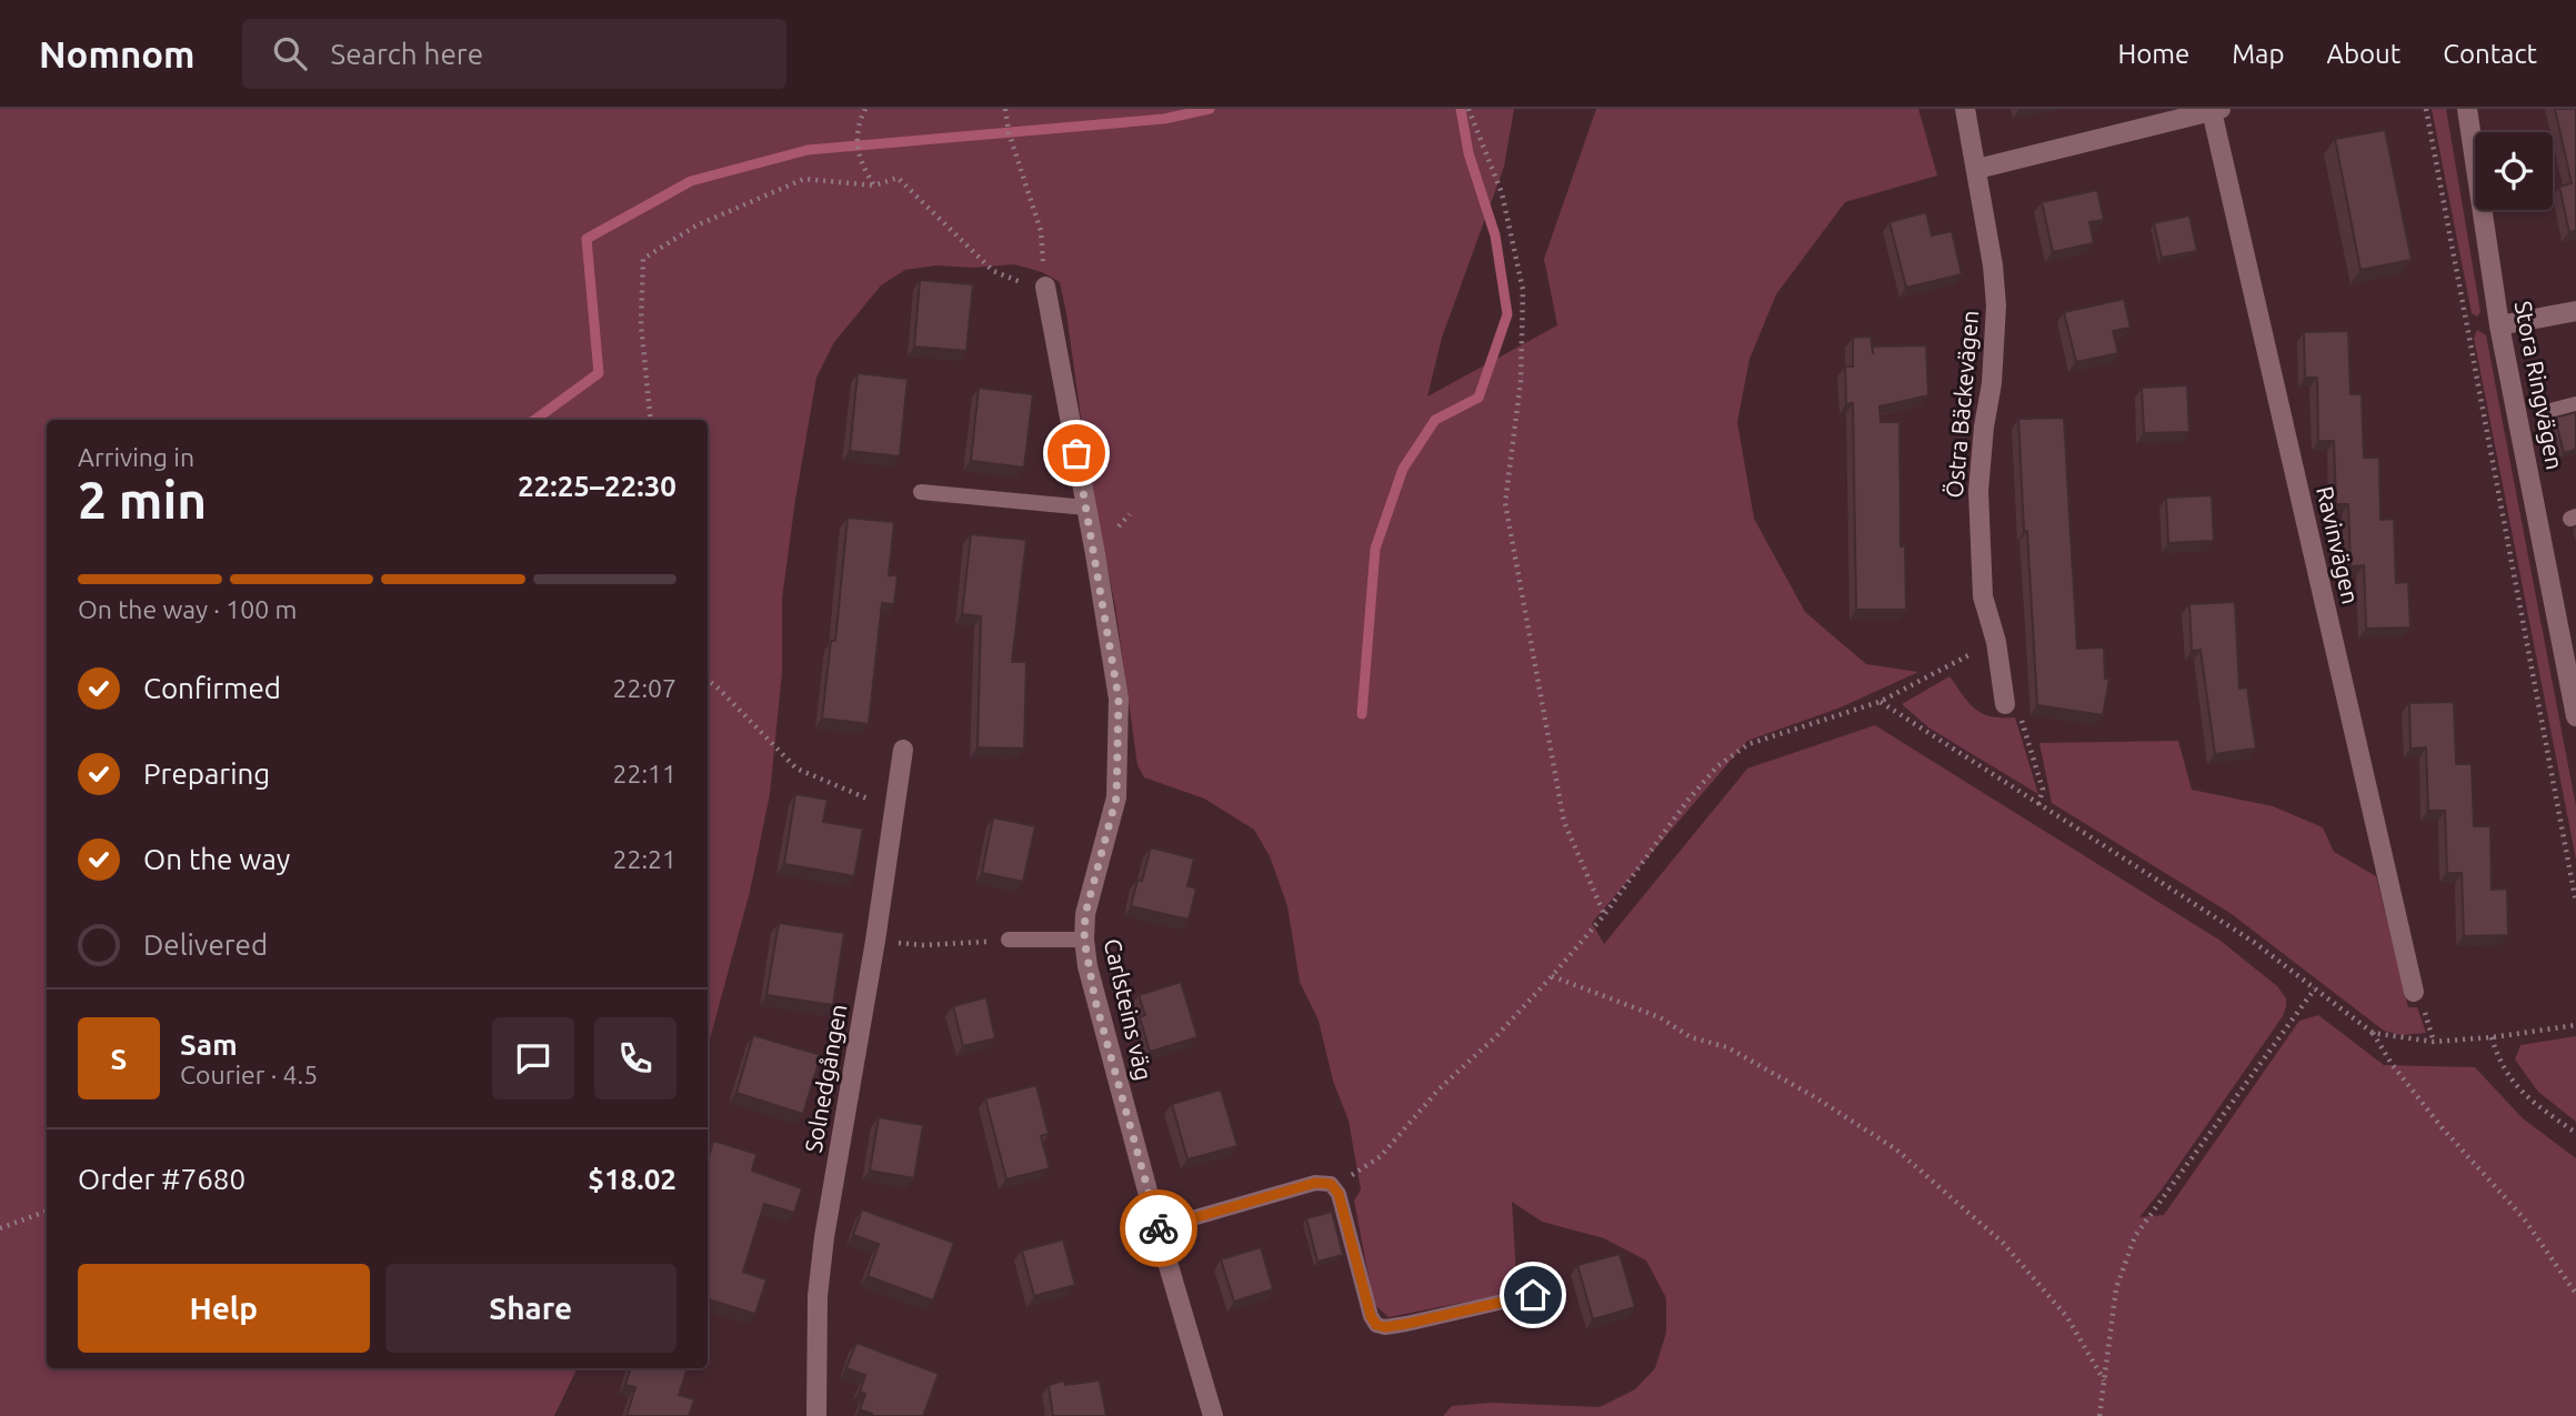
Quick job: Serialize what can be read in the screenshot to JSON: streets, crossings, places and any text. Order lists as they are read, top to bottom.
{
  "streets": {
    "street": [
      "Stora Ringvägen",
      "Östra Bäckevägen",
      "Ravinvägen",
      "Carlsteins väg",
      "Solnedgången"
    ]
  },
  "page": {
    "header": "Nomnom",
    "search": "Search here",
    "nav": [
      "Home",
      "Map",
      "About",
      "Contact"
    ],
    "heading": ["2 min", "Arriving in", "22:25–22:30"],
    "panel": [
      "Sam",
      "Courier · 4.5",
      "Order #7680",
      "$18.02"
    ],
    "bar": "On the way · 100 m",
    "list": [
      ["Confirmed", "22:07"],
      ["Preparing", "22:11"],
      ["On the way", "22:21"],
      "Delivered"
    ],
    "round": "S",
    "buttons": ["Help", "Share"]
  }
}
